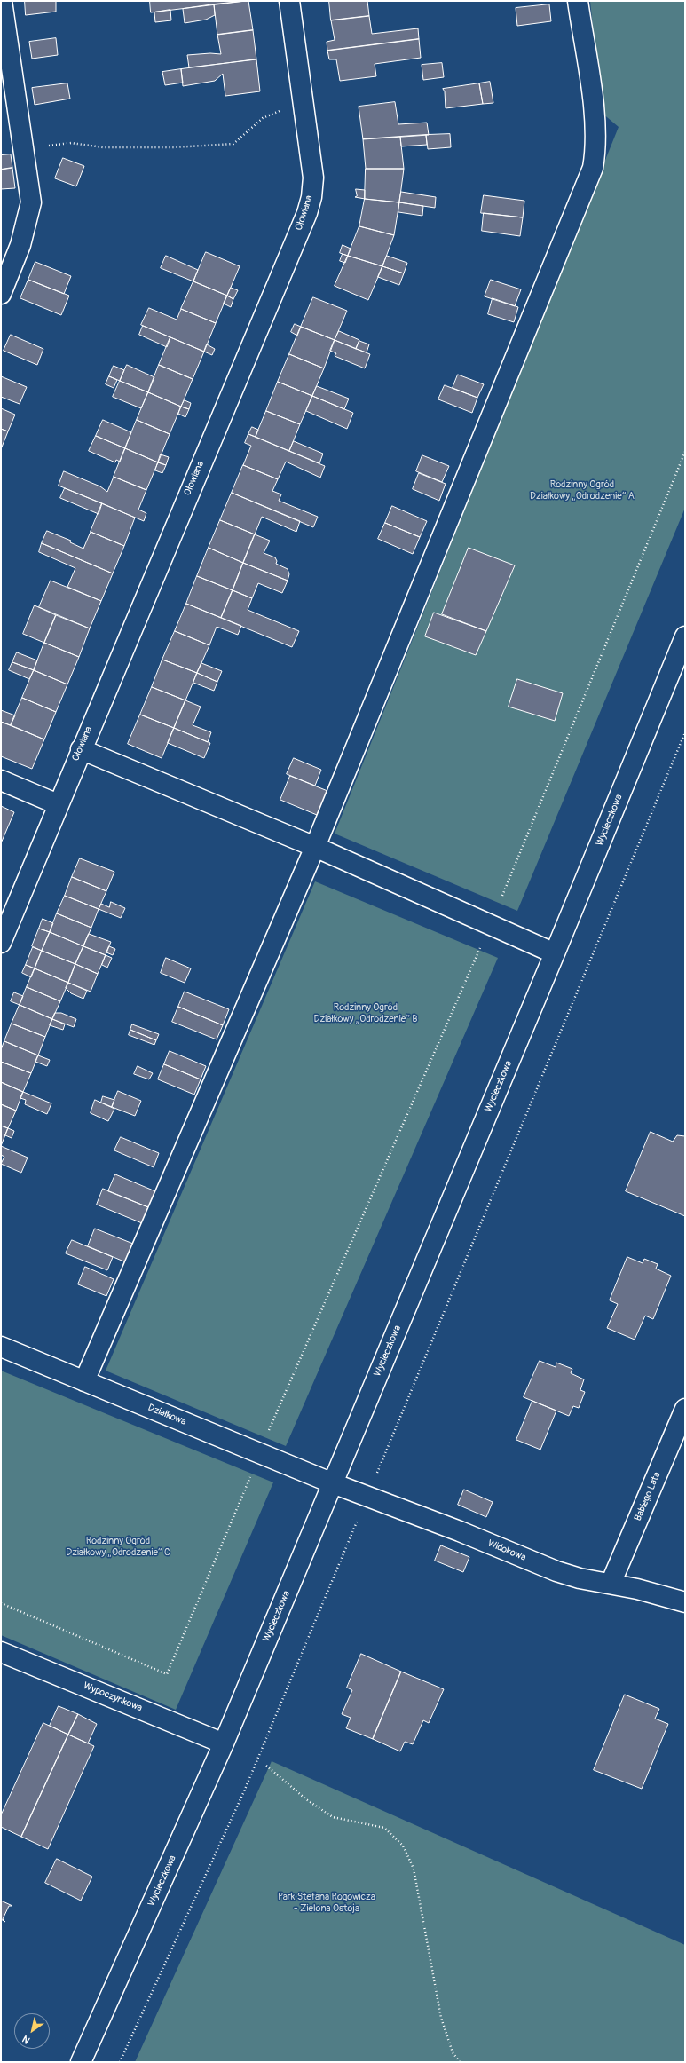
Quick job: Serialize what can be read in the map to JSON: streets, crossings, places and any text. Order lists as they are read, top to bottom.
{
  "streets": {
    "street": [
      "Ołowiana",
      "Wycieczkowa",
      "Działkowa",
      "Babiego Lata",
      "Widokowa",
      "Wypoczynkowa"
    ]
  },
  "crossings": [
    ["Wycieczkowa", "Działkowa"],
    ["Wycieczkowa", "Widokowa"],
    ["Wycieczkowa", "Wypoczynkowa"],
    ["Działkowa", "Widokowa"],
    ["Babiego Lata", "Widokowa"]
  ],
  "parks": [
    "Rodzinny Ogród Działkowy „Odrodzenie” A",
    "Rodzinny Ogród Działkowy „Odrodzenie” B",
    "Rodzinny Ogród Działkowy „Odrodzenie” C",
    "Park Stefana Rogowicza - Zielona Ostoja"
  ],
  "north": "bottom left"
}
